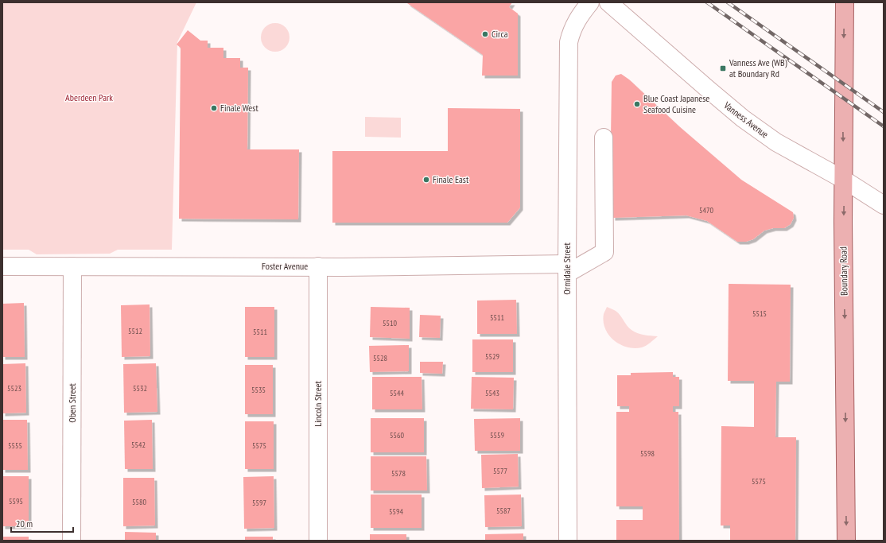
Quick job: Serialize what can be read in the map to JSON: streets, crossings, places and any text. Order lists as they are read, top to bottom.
{
  "streets": {
    "main road": ["Boundary Road"],
    "street": [
      "Vanness Avenue",
      "Foster Avenue",
      "Ormidale Street",
      "Oben Street",
      "Lincoln Street"
    ]
  },
  "crossings": [
    ["Vanness Avenue", "Boundary Road"],
    ["Foster Avenue", "Ormidale Street"],
    ["Foster Avenue", "Oben Street"],
    ["Foster Avenue", "Lincoln Street"]
  ],
  "one_way": ["Boundary Road"],
  "parks": ["Aberdeen Park"],
  "places": {
    "other": [
      "Circa",
      "Blue Coast Japanese Seafood Cuisine",
      "Finale West",
      "Finale East"
    ],
    "transit": ["Vanness Ave (WB) at Boundary Rd"]
  },
  "house_numbers": [
    "5470",
    "5515",
    "5511",
    "5510",
    "5512",
    "5511",
    "5529",
    "5528",
    "5523",
    "5532",
    "5535",
    "5544",
    "5543",
    "5560",
    "5559",
    "5542",
    "5555",
    "5575",
    "5598",
    "5577",
    "5578",
    "5575",
    "5595",
    "5580",
    "5597",
    "5587",
    "5594"
  ],
  "scale_bar": "20 m"
}
